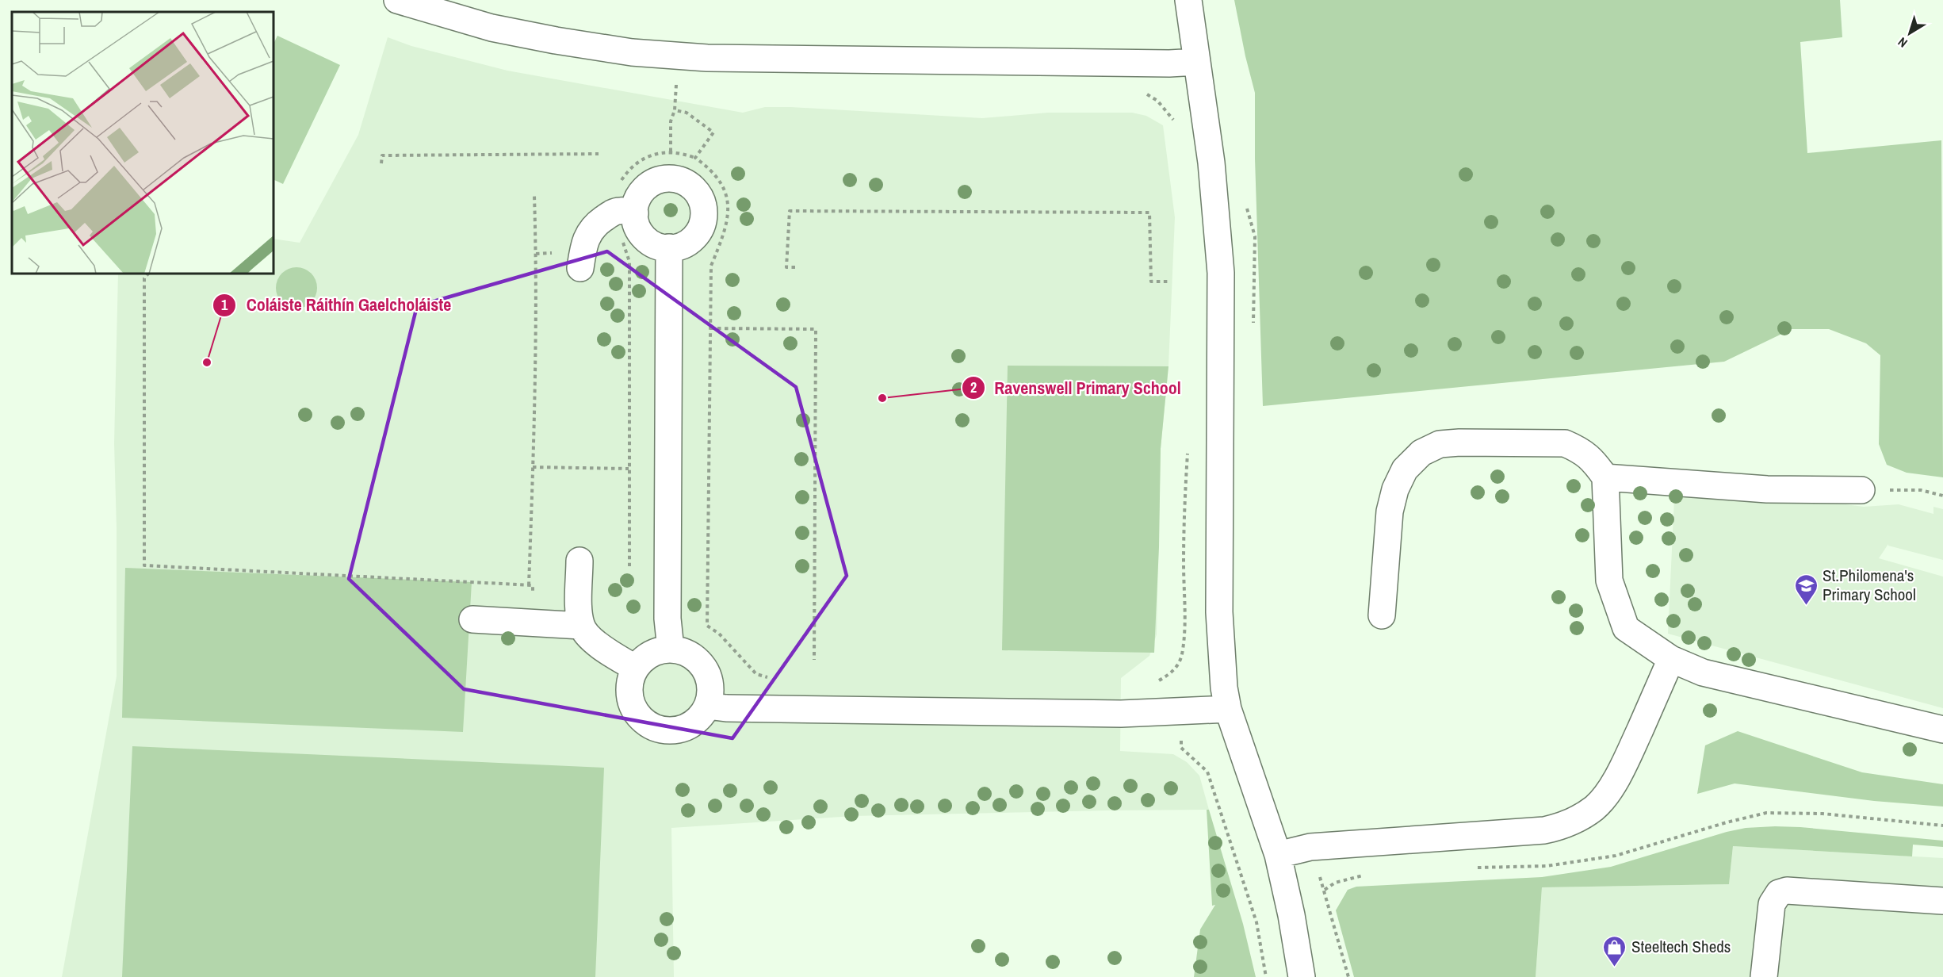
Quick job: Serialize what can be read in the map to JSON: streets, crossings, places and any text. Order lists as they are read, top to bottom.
{
  "places": {
    "other": ["Coláiste Ráithín Gaelcholáiste", "Ravenswell Primary School"],
    "school or university": ["St.Philomena's Primary School"],
    "shop": ["Steeltech Sheds"]
  },
  "north": "bottom left"
}
